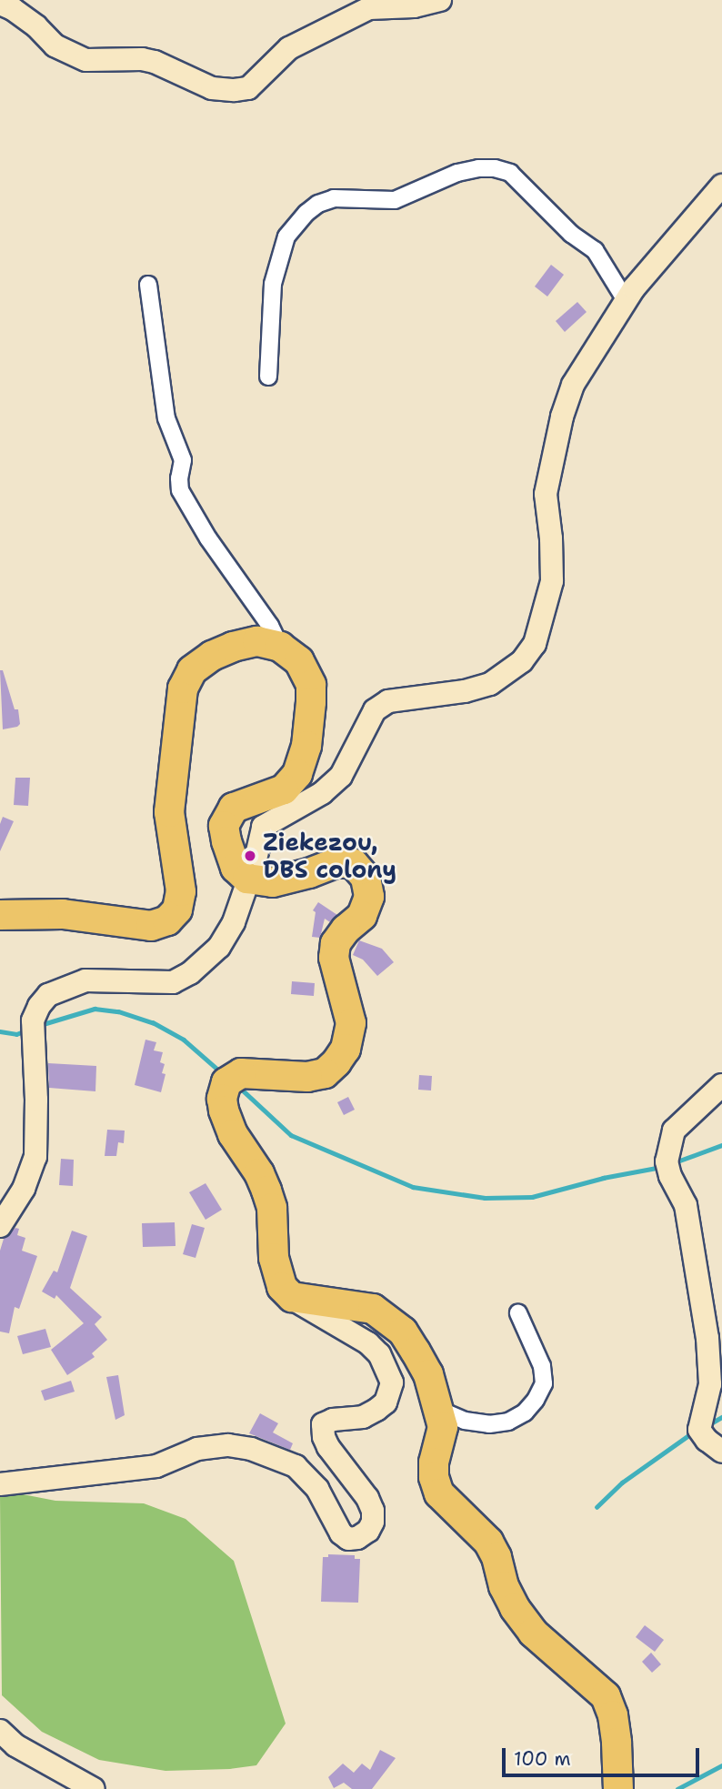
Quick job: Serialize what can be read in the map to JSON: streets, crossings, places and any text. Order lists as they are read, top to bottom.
{
  "places": ["Ziekezou, DBS colony"],
  "scale_bar": "100 m"
}
